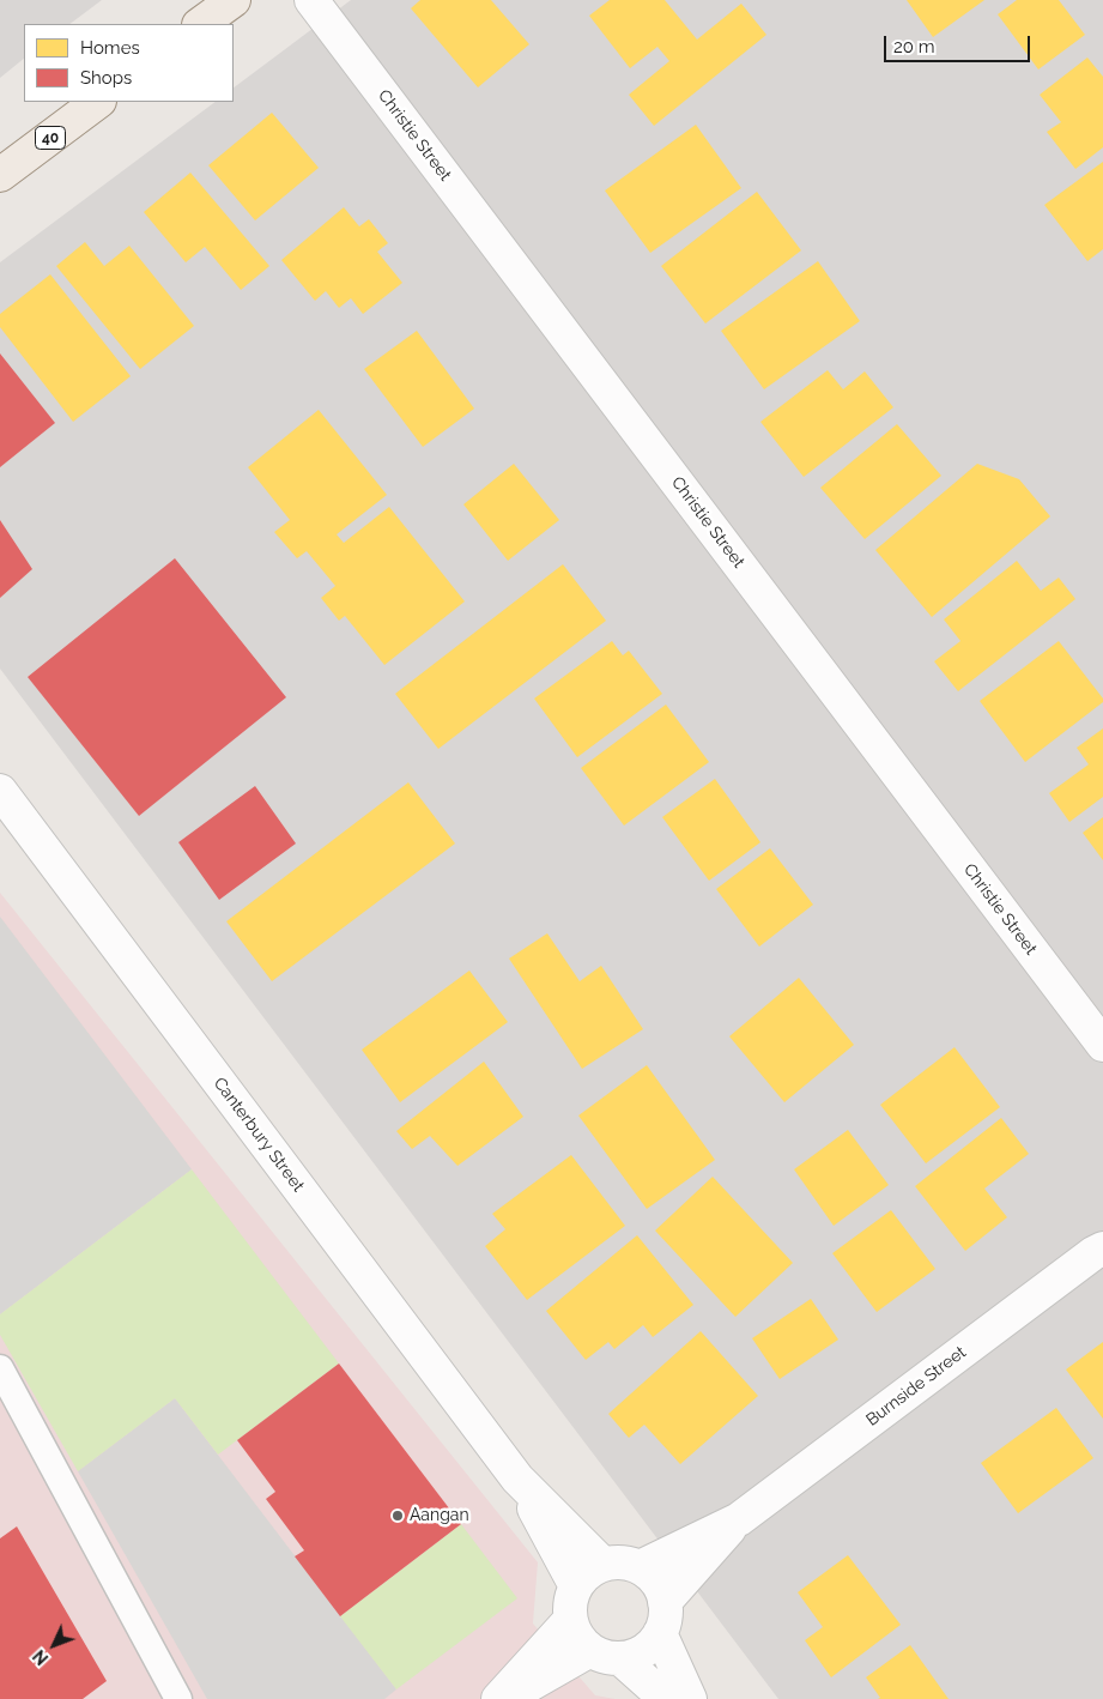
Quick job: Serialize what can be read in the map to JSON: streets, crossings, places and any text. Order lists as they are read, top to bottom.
{
  "streets": {
    "main road": ["40"],
    "street": ["Christie Street", "Canterbury Street", "Burnside Street"]
  },
  "crossings": [
    ["Canterbury Street", "Burnside Street"]
  ],
  "places": ["Aangan"],
  "legend": ["Homes", "Shops"],
  "scale_bar": "20 m",
  "north": "bottom left"
}
